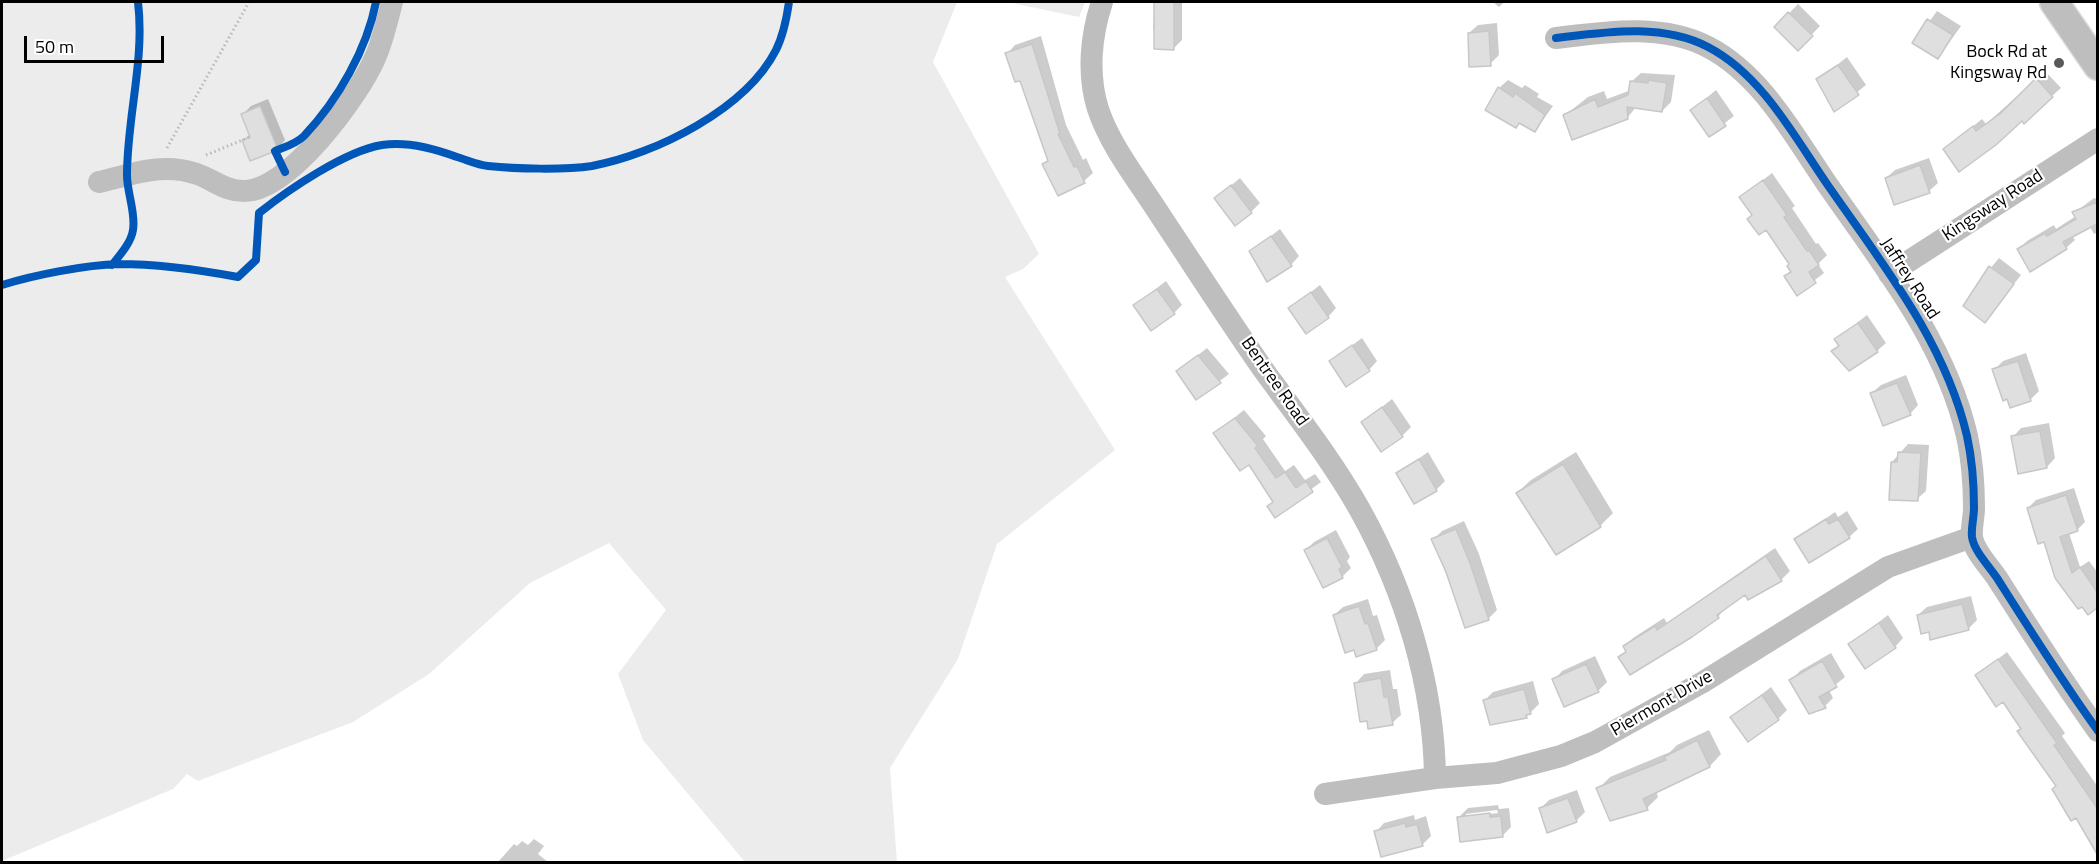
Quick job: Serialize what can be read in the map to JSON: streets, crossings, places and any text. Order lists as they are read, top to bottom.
{
  "streets": {
    "street": [
      "Kingsway Road",
      "Jaffrey Road",
      "Bentree Road",
      "Piermont Drive"
    ]
  },
  "crossings": [
    ["Kingsway Road", "Jaffrey Road"],
    ["Jaffrey Road", "Piermont Drive"],
    ["Bentree Road", "Piermont Drive"]
  ],
  "places": ["Bock Rd at Kingsway Rd"],
  "scale_bar": "50 m"
}
